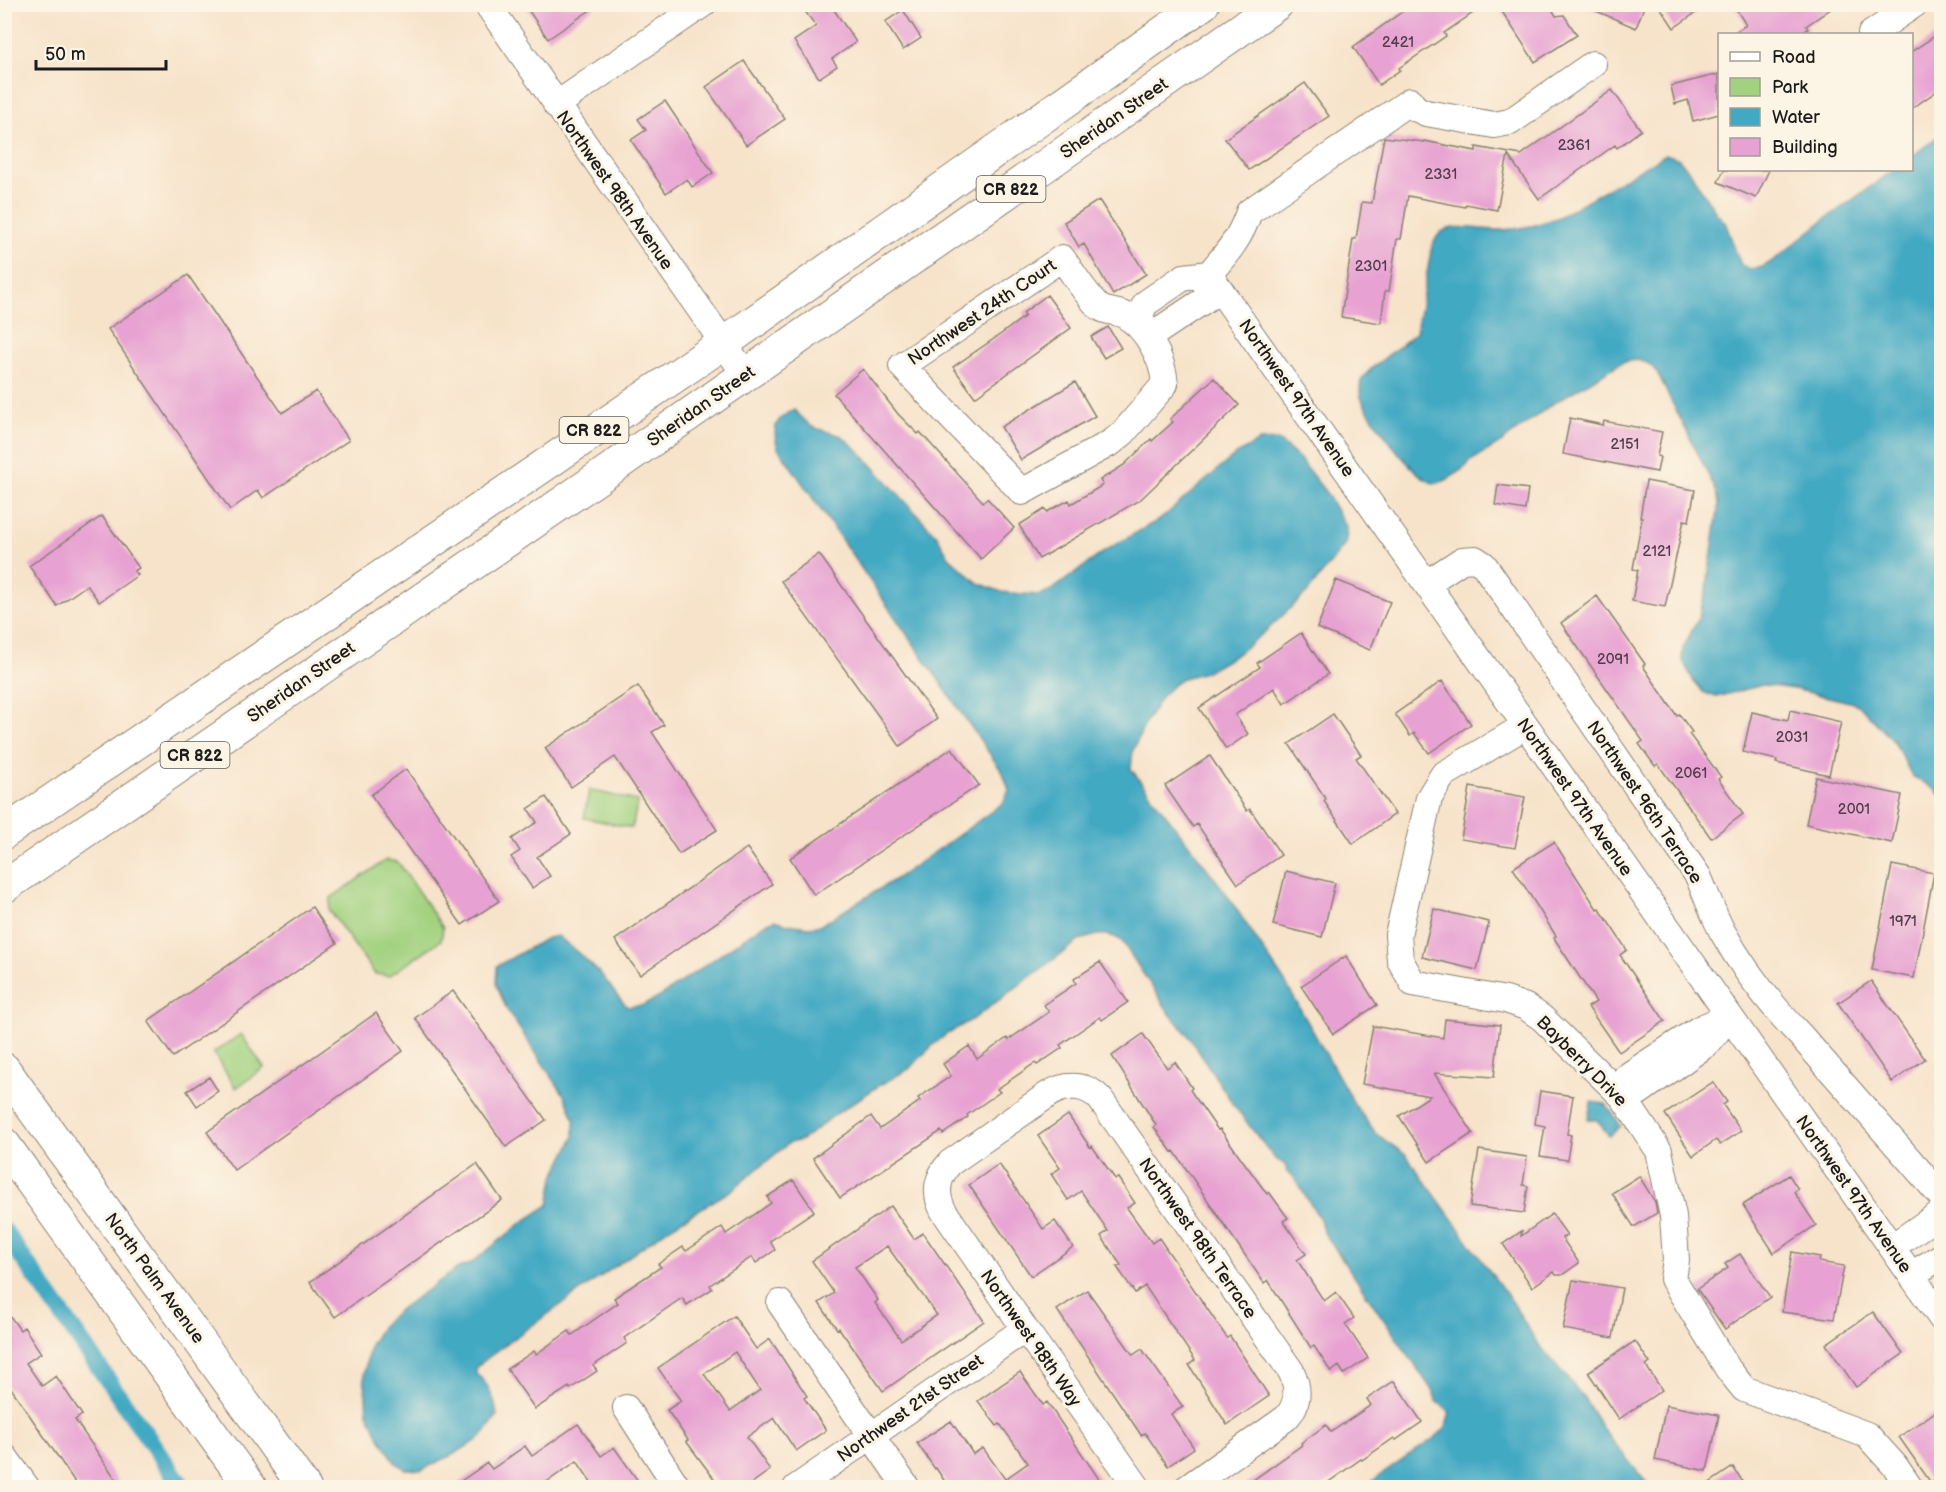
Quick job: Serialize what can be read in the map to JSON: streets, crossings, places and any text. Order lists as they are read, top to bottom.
{
  "streets": {
    "main road": ["Sheridan Street", "CR 822", "North Palm Avenue"],
    "street": [
      "Northwest 98th Avenue",
      "Northwest 24th Court",
      "Northwest 97th Avenue",
      "Northwest 96th Terrace",
      "Bayberry Drive",
      "Northwest 98th Terrace",
      "Northwest 98th Way",
      "Northwest 21st Street"
    ]
  },
  "crossings": [
    ["Sheridan Street", "Northwest 98th Avenue"],
    ["CR 822", "Northwest 98th Avenue"],
    ["Northwest 97th Avenue", "Northwest 96th Terrace"],
    ["Northwest 97th Avenue", "Bayberry Drive"],
    ["Northwest 98th Terrace", "Northwest 98th Way"],
    ["Northwest 98th Way", "Northwest 21st Street"]
  ],
  "house_numbers": [
    "2421",
    "2361",
    "2331",
    "2301",
    "2151",
    "2121",
    "2091",
    "2031",
    "2061",
    "2001",
    "1971"
  ],
  "legend": [
    "Road",
    "Park",
    "Water",
    "Building"
  ],
  "scale_bar": "50 m"
}
